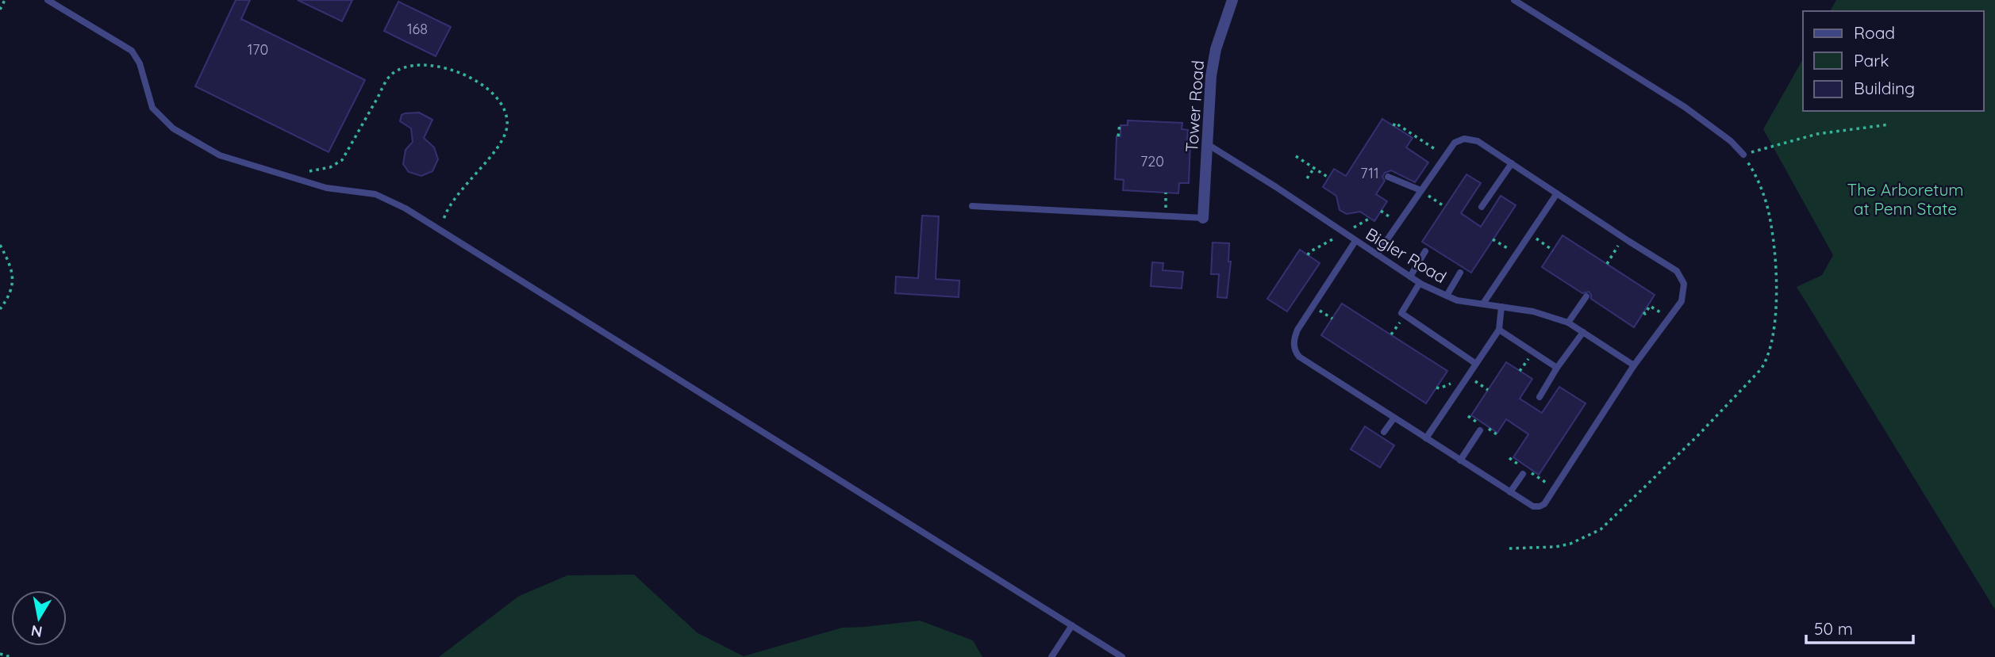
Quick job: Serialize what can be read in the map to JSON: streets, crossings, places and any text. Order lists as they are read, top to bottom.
{
  "streets": {
    "street": ["Tower Road"],
    "lane": ["Bigler Road"]
  },
  "crossings": [
    ["Tower Road", "Bigler Road"]
  ],
  "parks": ["The Arboretum at Penn State"],
  "house_numbers": [
    "168",
    "170",
    "720",
    "711"
  ],
  "legend": ["Road", "Park", "Building"],
  "scale_bar": "50 m",
  "north": "bottom"
}
